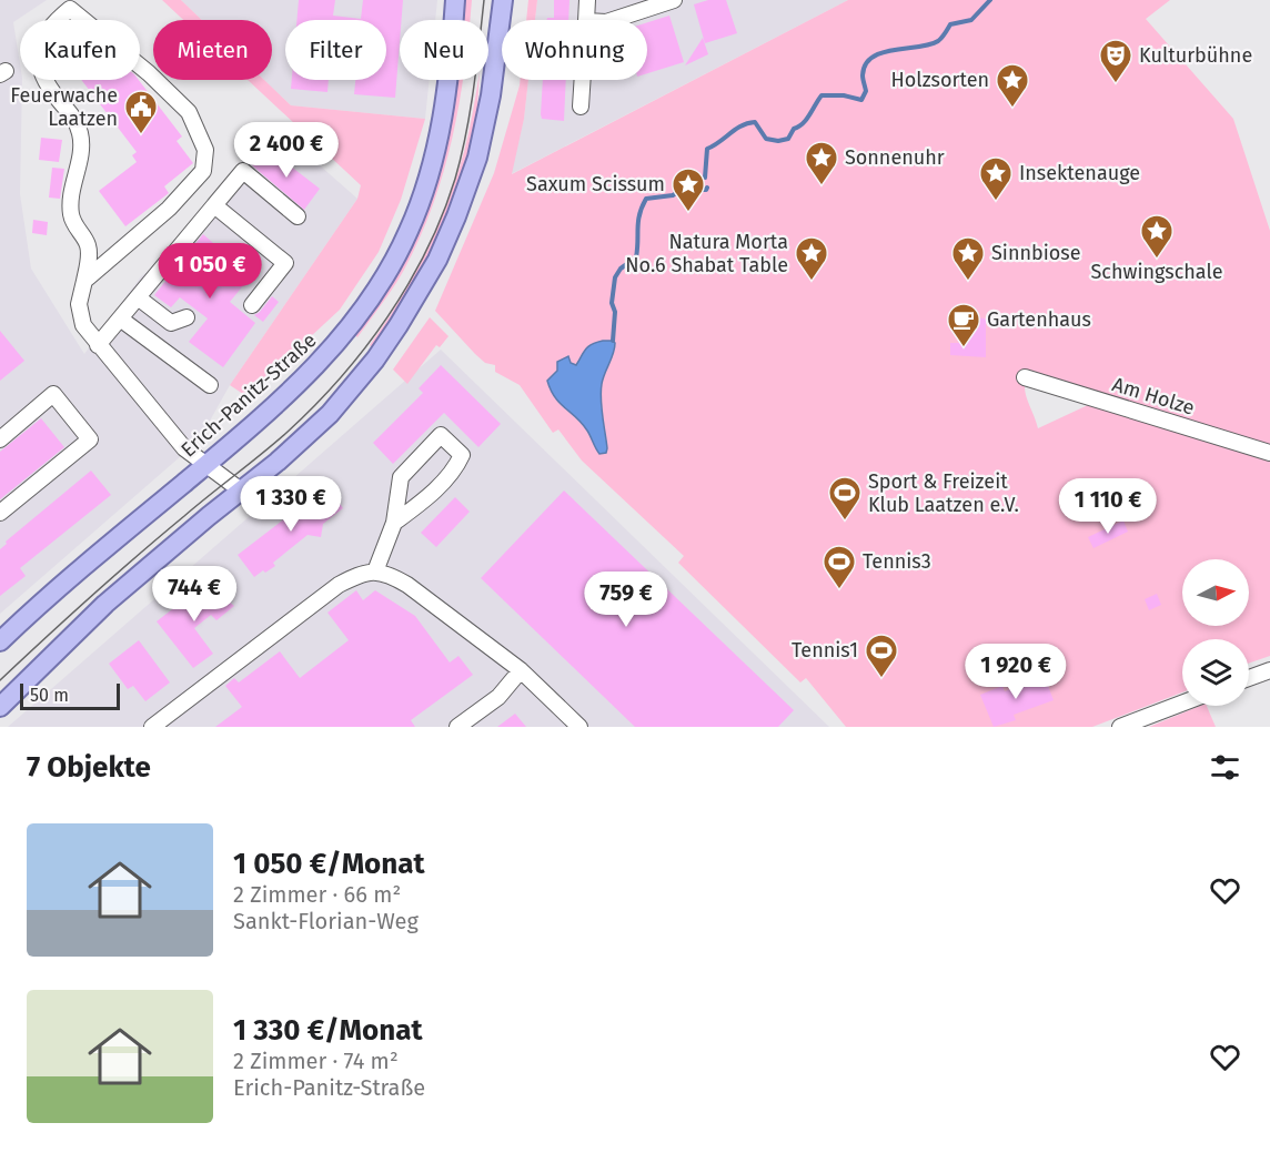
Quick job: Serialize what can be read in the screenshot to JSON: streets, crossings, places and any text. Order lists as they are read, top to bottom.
{
  "streets": {
    "main road": ["Erich-Panitz-Straße"],
    "street": ["Am Holze"]
  },
  "places": {
    "theatre": ["Kulturbühne"],
    "place": [
      "Holzsorten",
      "Sonnenuhr",
      "Insektenauge",
      "Saxum Scissum",
      "Schwingschale",
      "Natura Morta No.6 Shabat Table",
      "Sinnbiose"
    ],
    "public building": ["Feuerwache Laatzen"],
    "cafe": ["Gartenhaus"],
    "sports": ["Sport & Freizeit Klub Laatzen e.V.", "Tennis3", "Tennis1"]
  },
  "scale_bar": "50 m",
  "north": "right",
  "page": {
    "chip": [
      "Kaufen",
      "Mieten",
      "Filter",
      "Neu",
      "Wohnung"
    ],
    "price": [
      "2 400 €",
      "1 050 €",
      "1 330 €",
      "1 110 €",
      "744 €",
      "759 €",
      "1 920 €"
    ],
    "scale": "50 m",
    "heading": "7 Objekte",
    "list": [
      {
        "name": "1 050 €/Monat",
        "note": "2 Zimmer · 66 m² · Sankt-Florian-Weg"
      },
      {
        "name": "1 330 €/Monat",
        "note": "2 Zimmer · 74 m² · Erich-Panitz-Straße"
      }
    ]
  }
}
